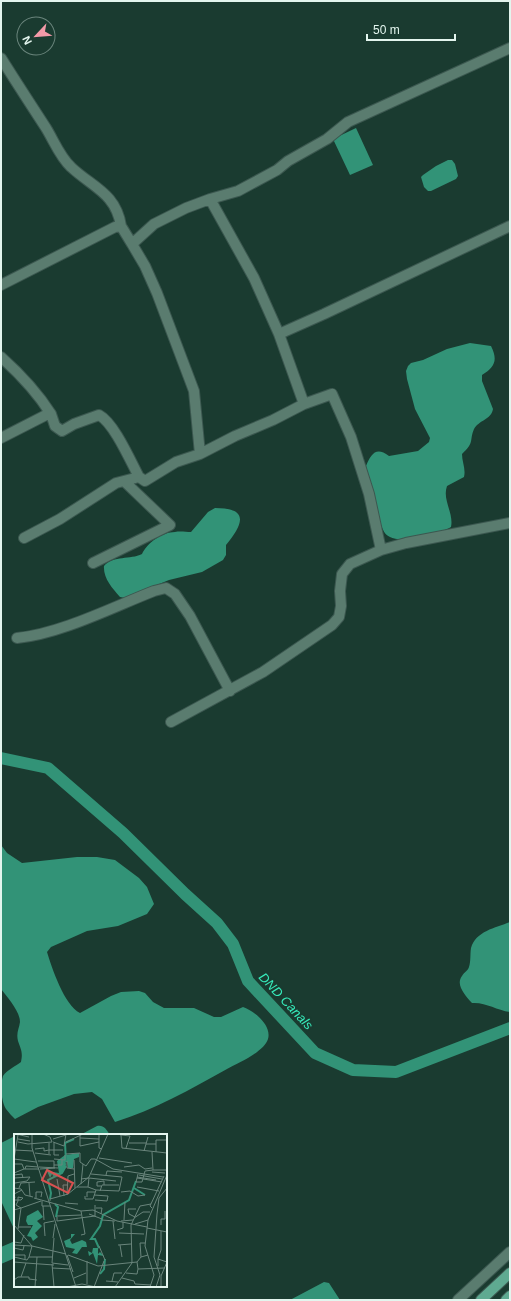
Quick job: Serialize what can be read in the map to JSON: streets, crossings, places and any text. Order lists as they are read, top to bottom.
{
  "water": ["DND Canals"],
  "scale_bar": "50 m",
  "north": "bottom left"
}
